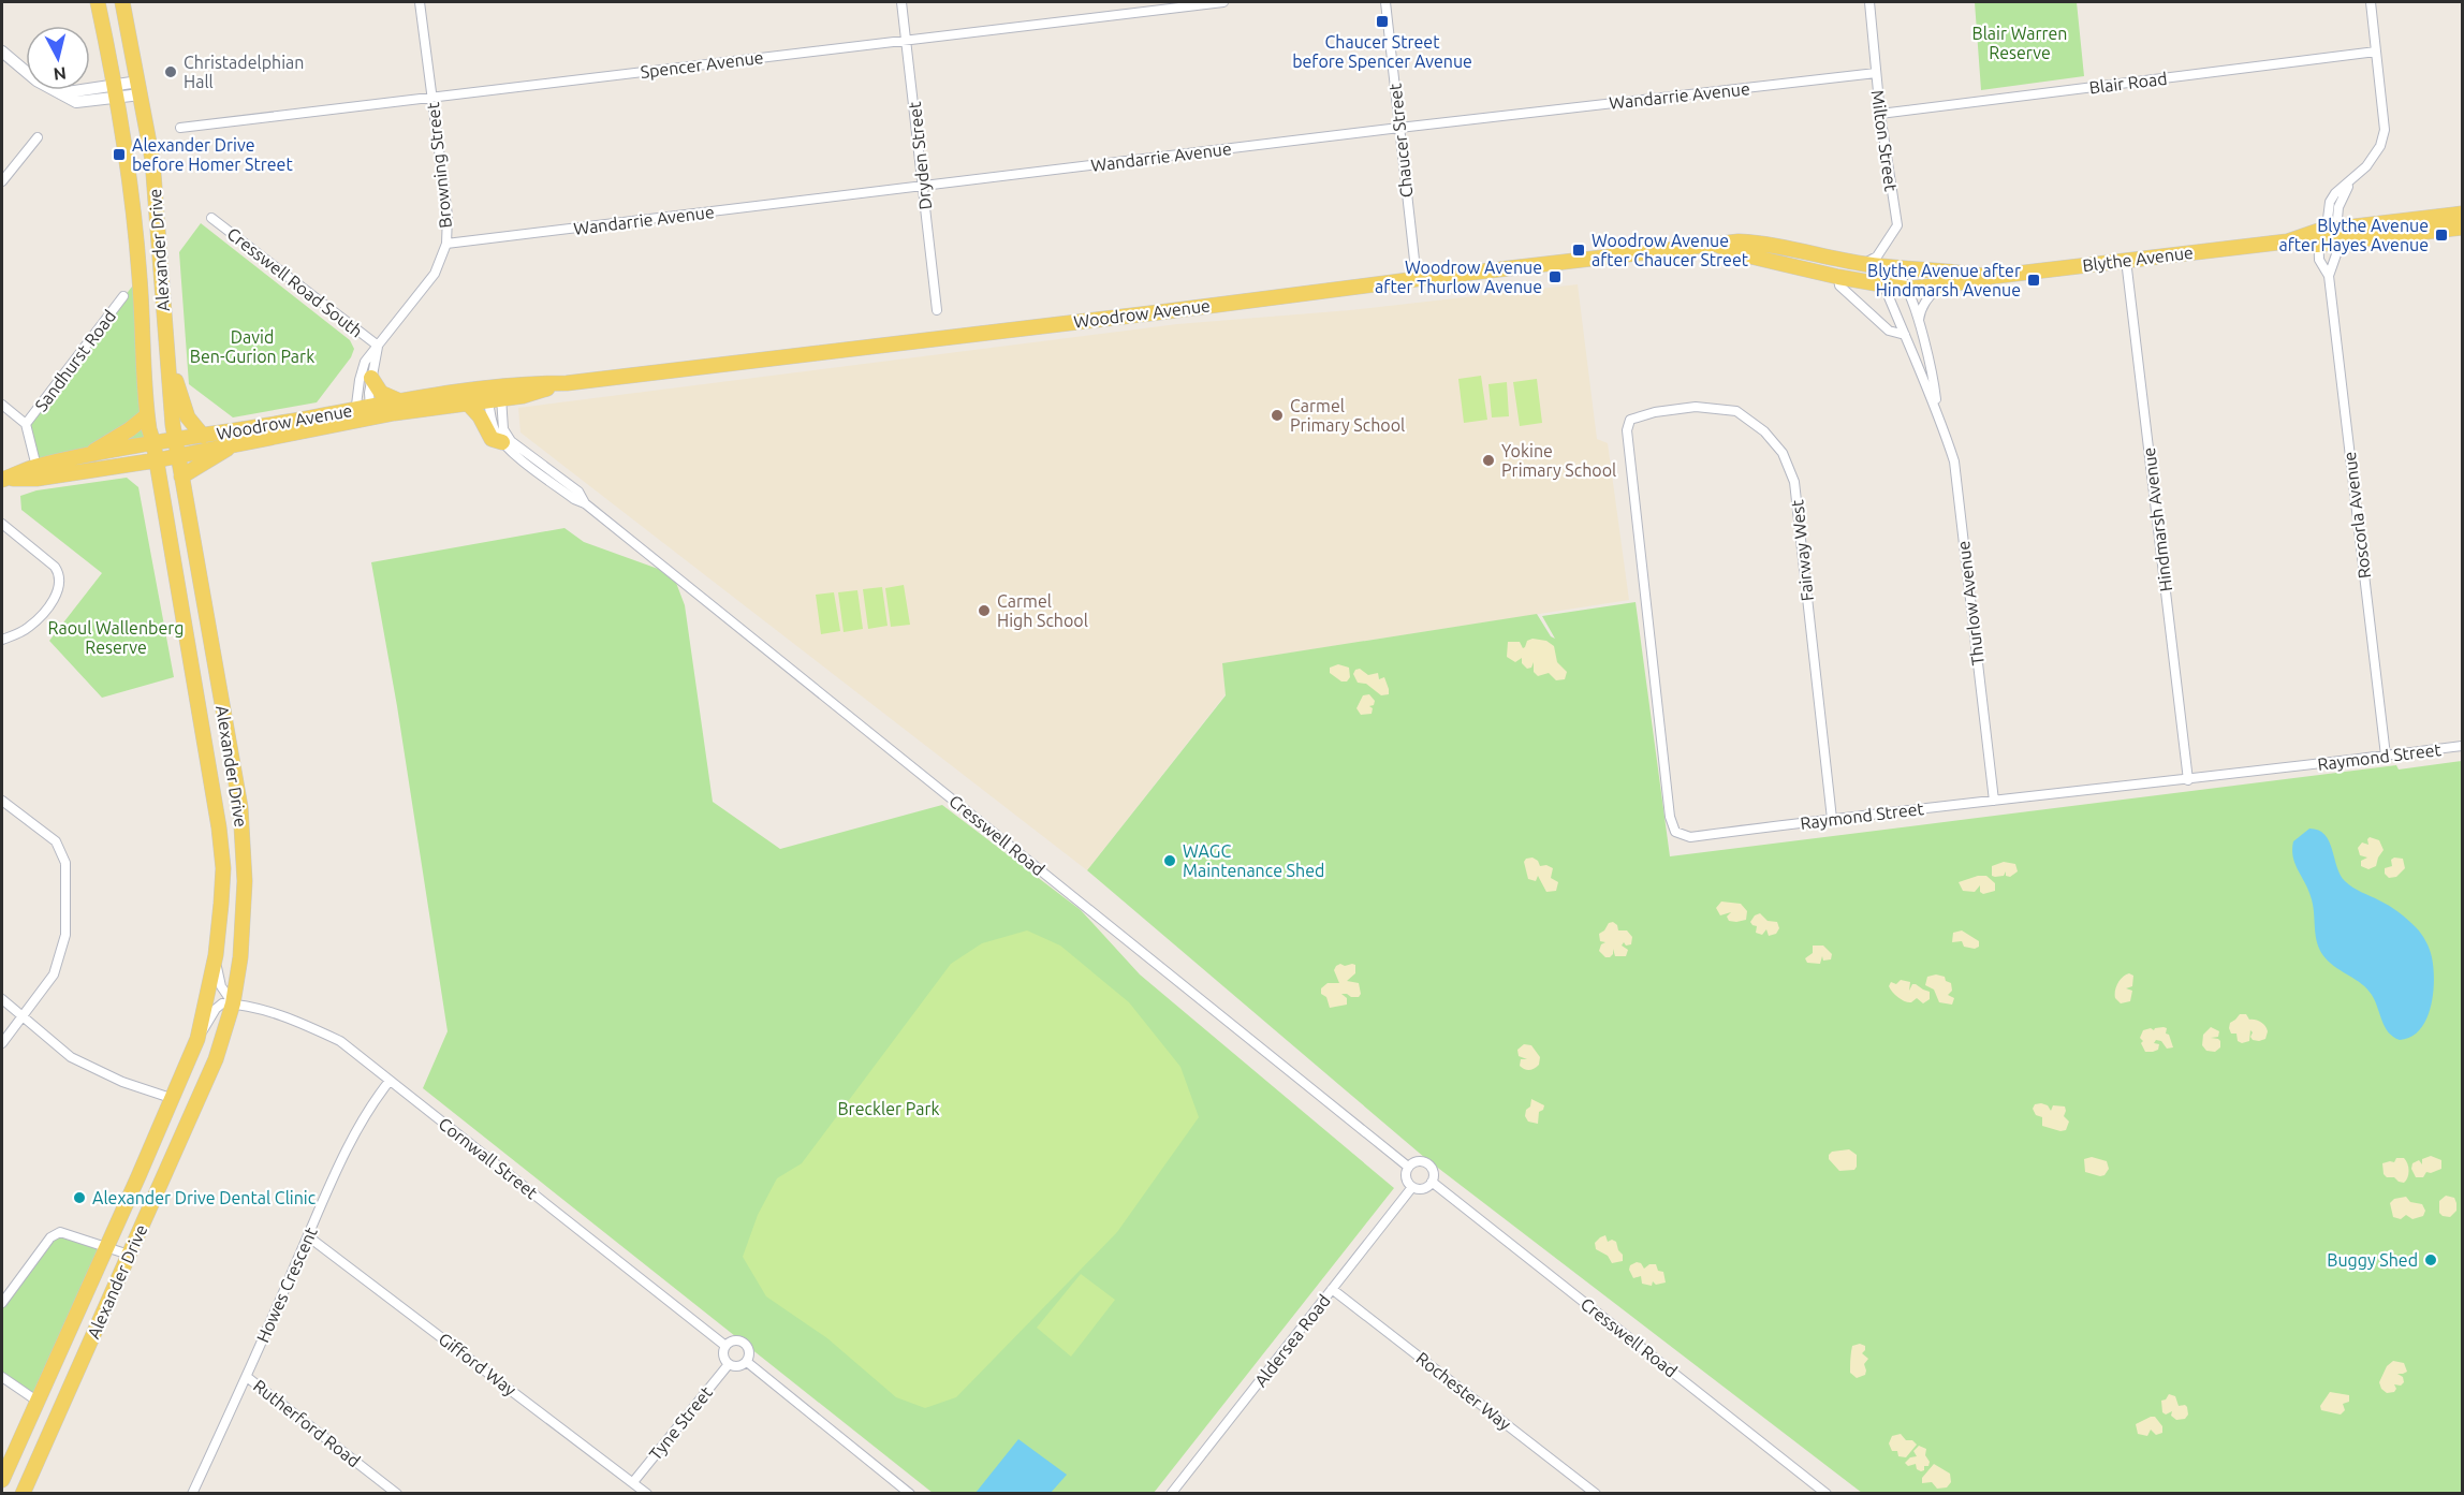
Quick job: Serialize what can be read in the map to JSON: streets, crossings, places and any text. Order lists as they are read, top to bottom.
{
  "streets": {
    "main road": ["Alexander Drive", "Blythe Avenue", "Woodrow Avenue"],
    "street": [
      "Spencer Avenue",
      "Blair Road",
      "Wandarrie Avenue",
      "Chaucer Street",
      "Milton Street",
      "Dryden Street",
      "Browning Street",
      "Cresswell Road South",
      "Sandhurst Road",
      "Roscorla Avenue",
      "Hindmarsh Avenue",
      "Fairway West",
      "Thurlow Avenue",
      "Raymond Street",
      "Cresswell Road",
      "Cornwall Street",
      "Howes Crescent",
      "Aldersea Road",
      "Gifford Way",
      "Rochester Way",
      "Rutherford Road",
      "Tyne Street"
    ]
  },
  "crossings": [
    ["Spencer Avenue", "Dryden Street"],
    ["Spencer Avenue", "Browning Street"],
    ["Blair Road", "Milton Street"],
    ["Wandarrie Avenue", "Chaucer Street"],
    ["Wandarrie Avenue", "Milton Street"],
    ["Wandarrie Avenue", "Dryden Street"],
    ["Wandarrie Avenue", "Browning Street"],
    ["Chaucer Street", "Woodrow Avenue"],
    ["Milton Street", "Blythe Avenue"],
    ["Milton Street", "Woodrow Avenue"],
    ["Browning Street", "Cresswell Road South"],
    ["Browning Street", "Woodrow Avenue"],
    ["Alexander Drive", "Woodrow Avenue"],
    ["Alexander Drive", "Cornwall Street"],
    ["Blythe Avenue", "Woodrow Avenue"],
    ["Blythe Avenue", "Roscorla Avenue"],
    ["Blythe Avenue", "Hindmarsh Avenue"],
    ["Blythe Avenue", "Thurlow Avenue"],
    ["Woodrow Avenue", "Cresswell Road"],
    ["Roscorla Avenue", "Raymond Street"],
    ["Hindmarsh Avenue", "Raymond Street"],
    ["Fairway West", "Raymond Street"],
    ["Thurlow Avenue", "Raymond Street"],
    ["Cresswell Road", "Aldersea Road"],
    ["Cornwall Street", "Howes Crescent"],
    ["Cornwall Street", "Tyne Street"],
    ["Howes Crescent", "Gifford Way"],
    ["Howes Crescent", "Rutherford Road"],
    ["Aldersea Road", "Rochester Way"],
    ["Gifford Way", "Tyne Street"]
  ],
  "parks": [
    "Blair Warren Reserve",
    "David Ben-Gurion Park",
    "Raoul Wallenberg Reserve",
    "Breckler Park"
  ],
  "places": {
    "transit": [
      "Chaucer Street before Spencer Avenue",
      "Alexander Drive before Homer Street",
      "Blythe Avenue after Hayes Avenue",
      "Woodrow Avenue after Chaucer Street",
      "Woodrow Avenue after Thurlow Avenue",
      "Blythe Avenue after Hindmarsh Avenue"
    ],
    "other": [
      "Christadelphian Hall",
      "Carmel Primary School",
      "Yokine Primary School",
      "Carmel High School",
      "WAGC Maintenance Shed",
      "Alexander Drive Dental Clinic",
      "Buggy Shed"
    ]
  },
  "north": "bottom"
}
